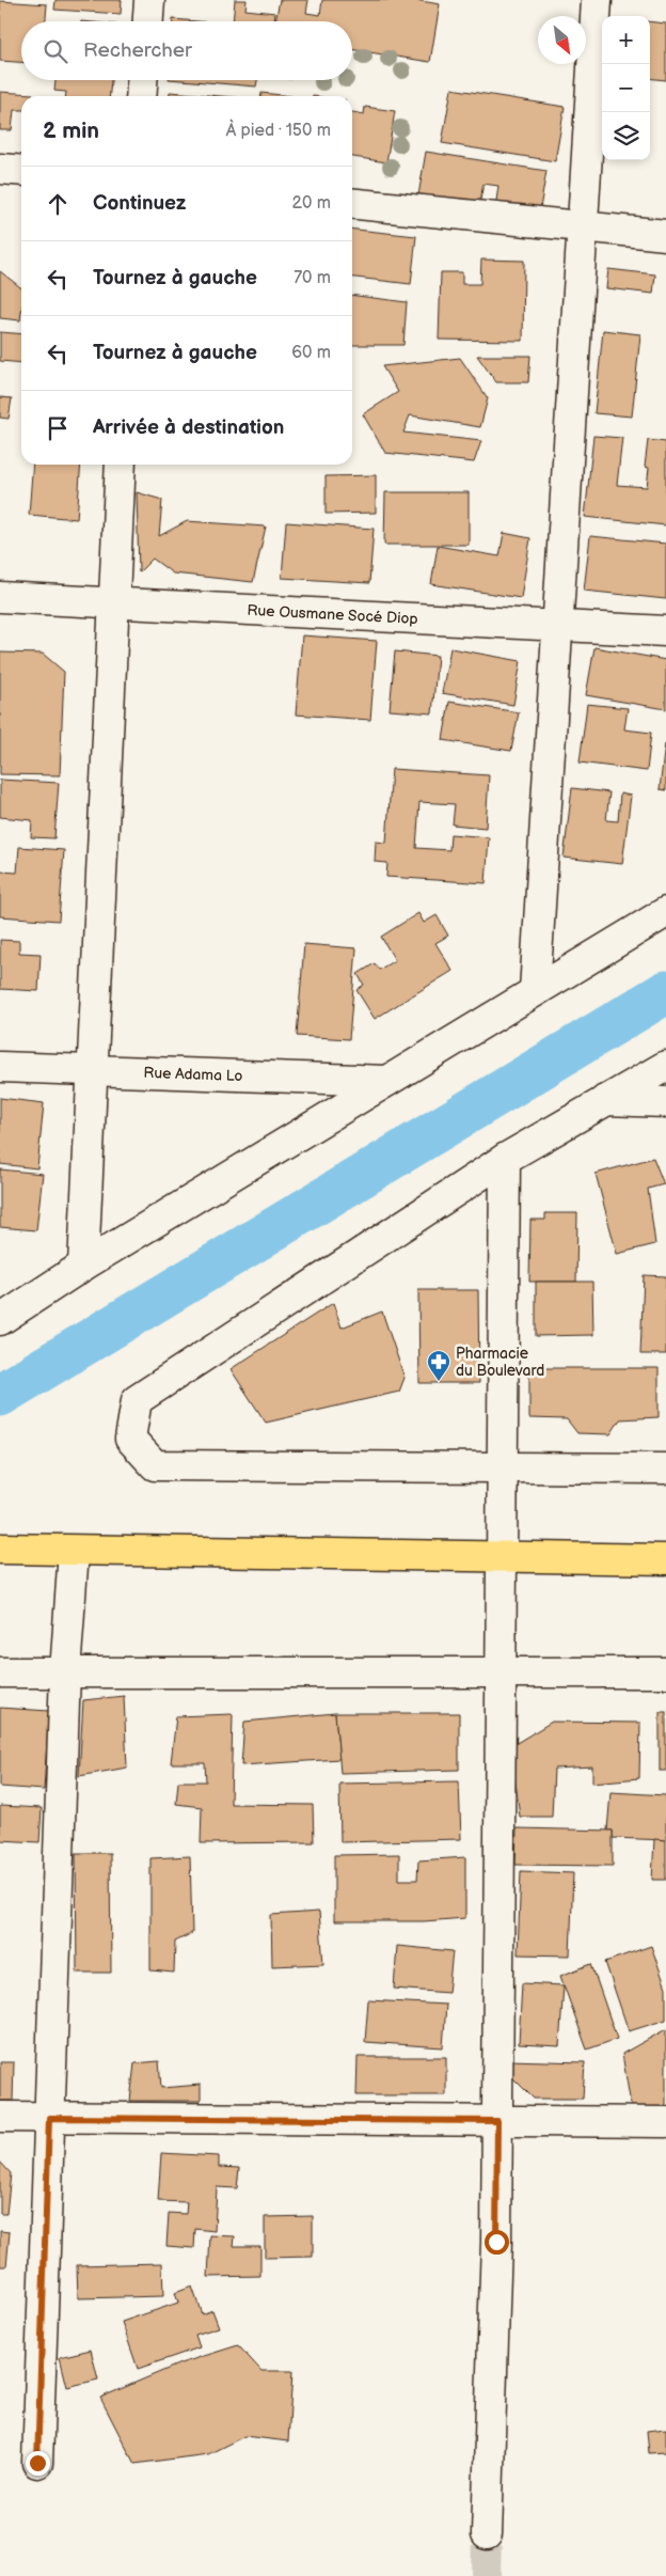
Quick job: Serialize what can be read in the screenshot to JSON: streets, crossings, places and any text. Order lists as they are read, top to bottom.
{
  "streets": {
    "street": ["Rue Ousmane Socé Diop", "Rue Adama Lo"]
  },
  "places": {
    "pharmacy": ["Pharmacie du Boulevard"]
  },
  "north": "bottom right",
  "page": {
    "map_buttons": ["+", "−"],
    "search": "Rechercher",
    "heading": ["2 min", "À pied · 150 m"],
    "list": [
      ["Continuez", "20 m"],
      ["Tournez à gauche", "70 m"],
      ["Tournez à gauche", "60 m"],
      "Arrivée à destination"
    ]
  }
}
